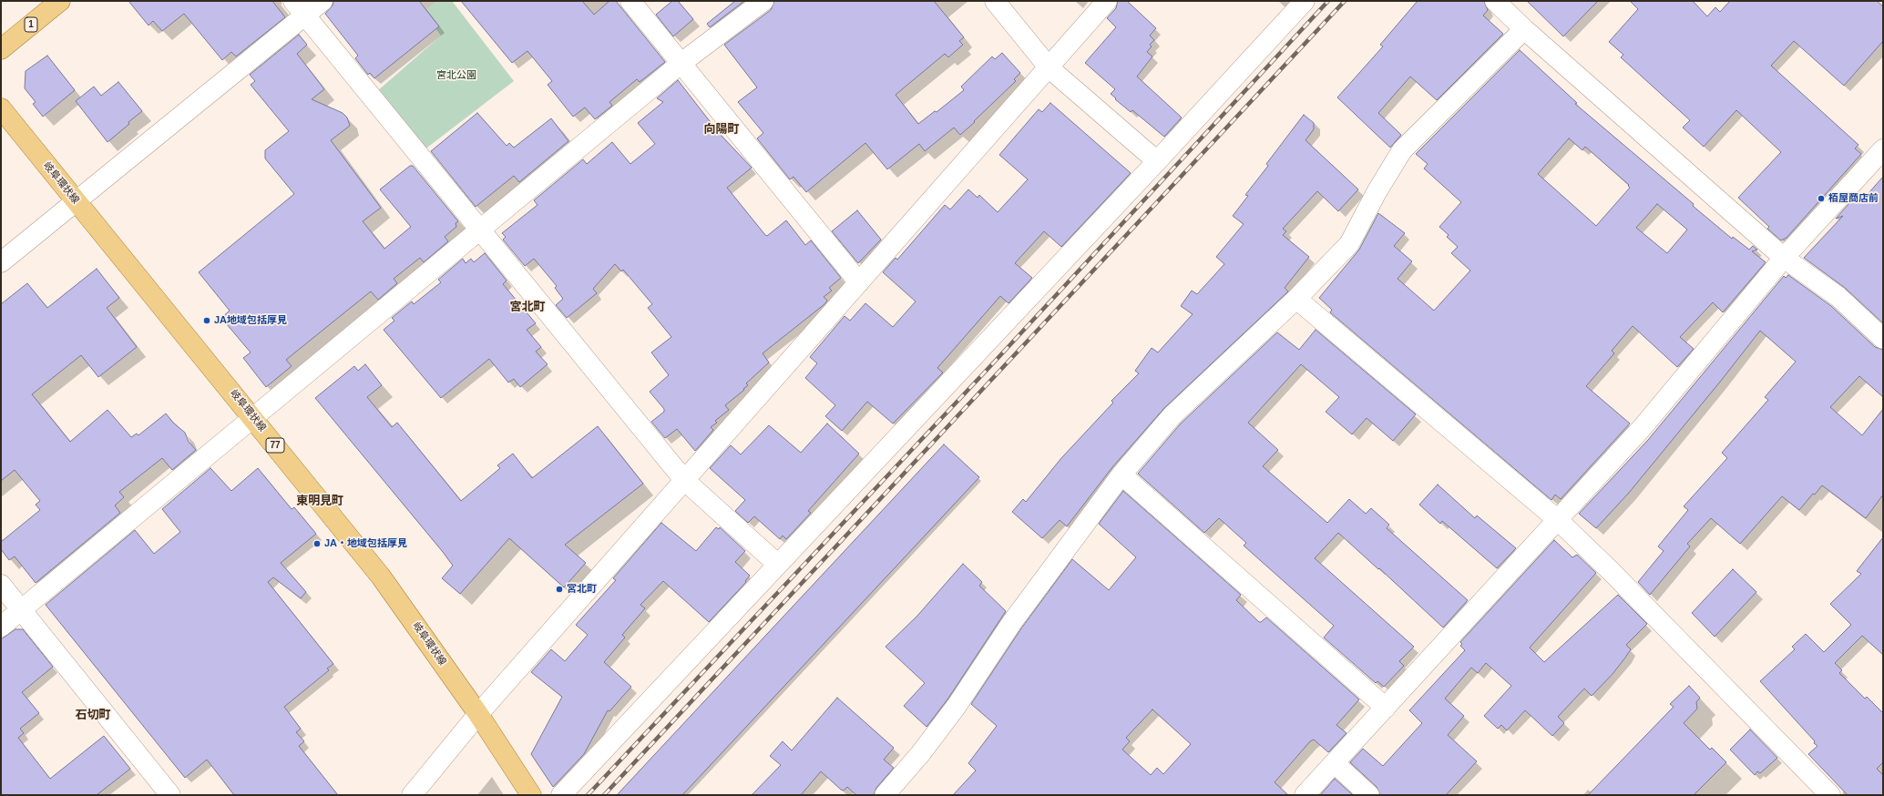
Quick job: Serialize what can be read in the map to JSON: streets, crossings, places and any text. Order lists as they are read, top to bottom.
{
  "streets": {
    "main road": ["1", "岐阜環状線", "77"]
  },
  "districts": [
    "向陽町",
    "宮北町",
    "東明見町",
    "石切町"
  ],
  "parks": ["宮北公園"],
  "places": [
    "栢屋商店前",
    "JA地域包括厚見",
    "JA・地域包括厚見",
    "宮北町"
  ]
}
